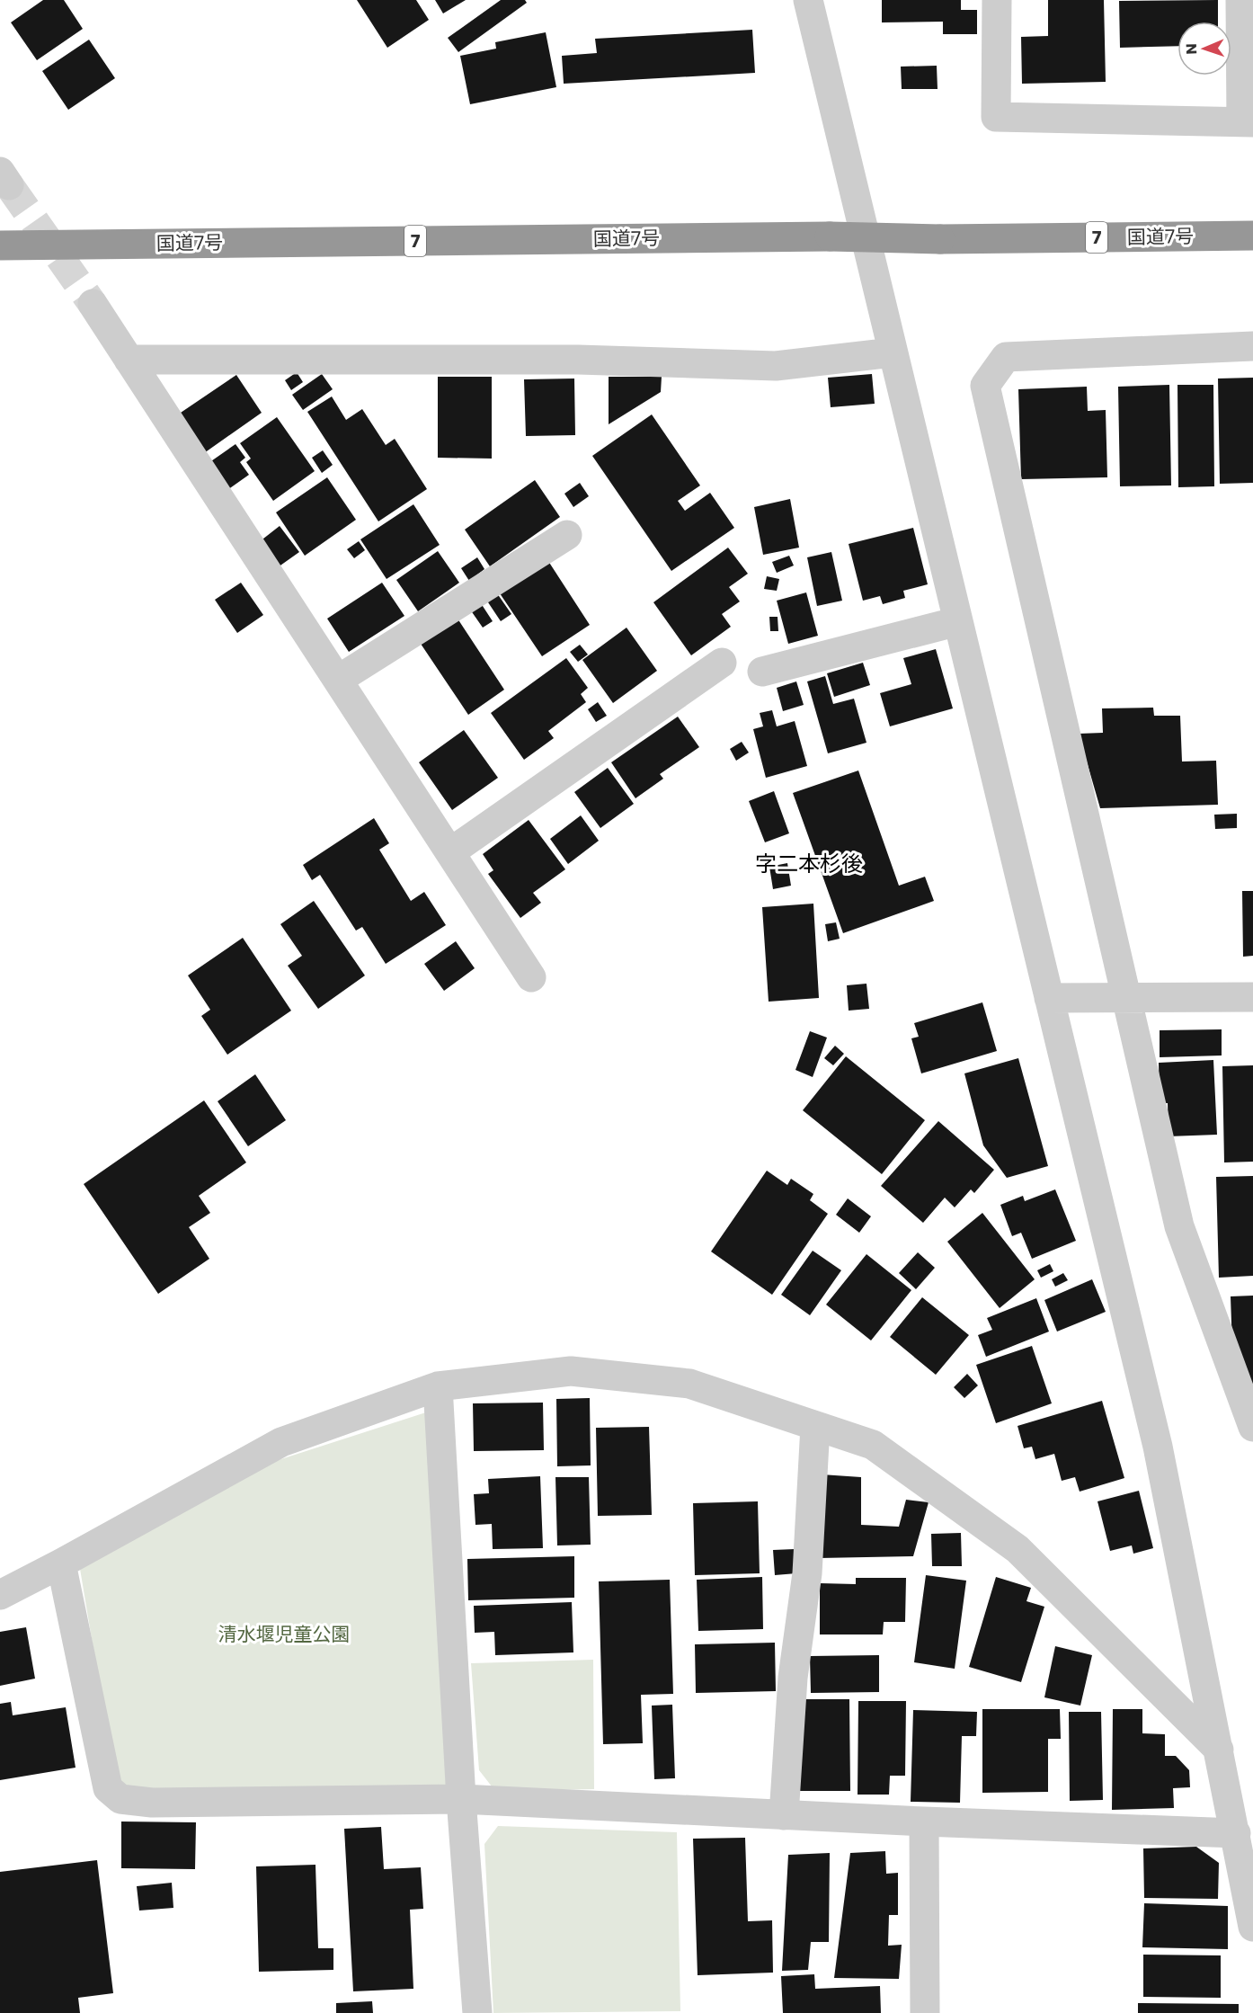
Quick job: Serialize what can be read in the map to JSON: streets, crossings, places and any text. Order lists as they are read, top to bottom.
{
  "streets": {
    "highway": ["国道7号", "7"]
  },
  "districts": ["字二本杉後"],
  "parks": ["清水堰児童公園"],
  "north": "left"
}
